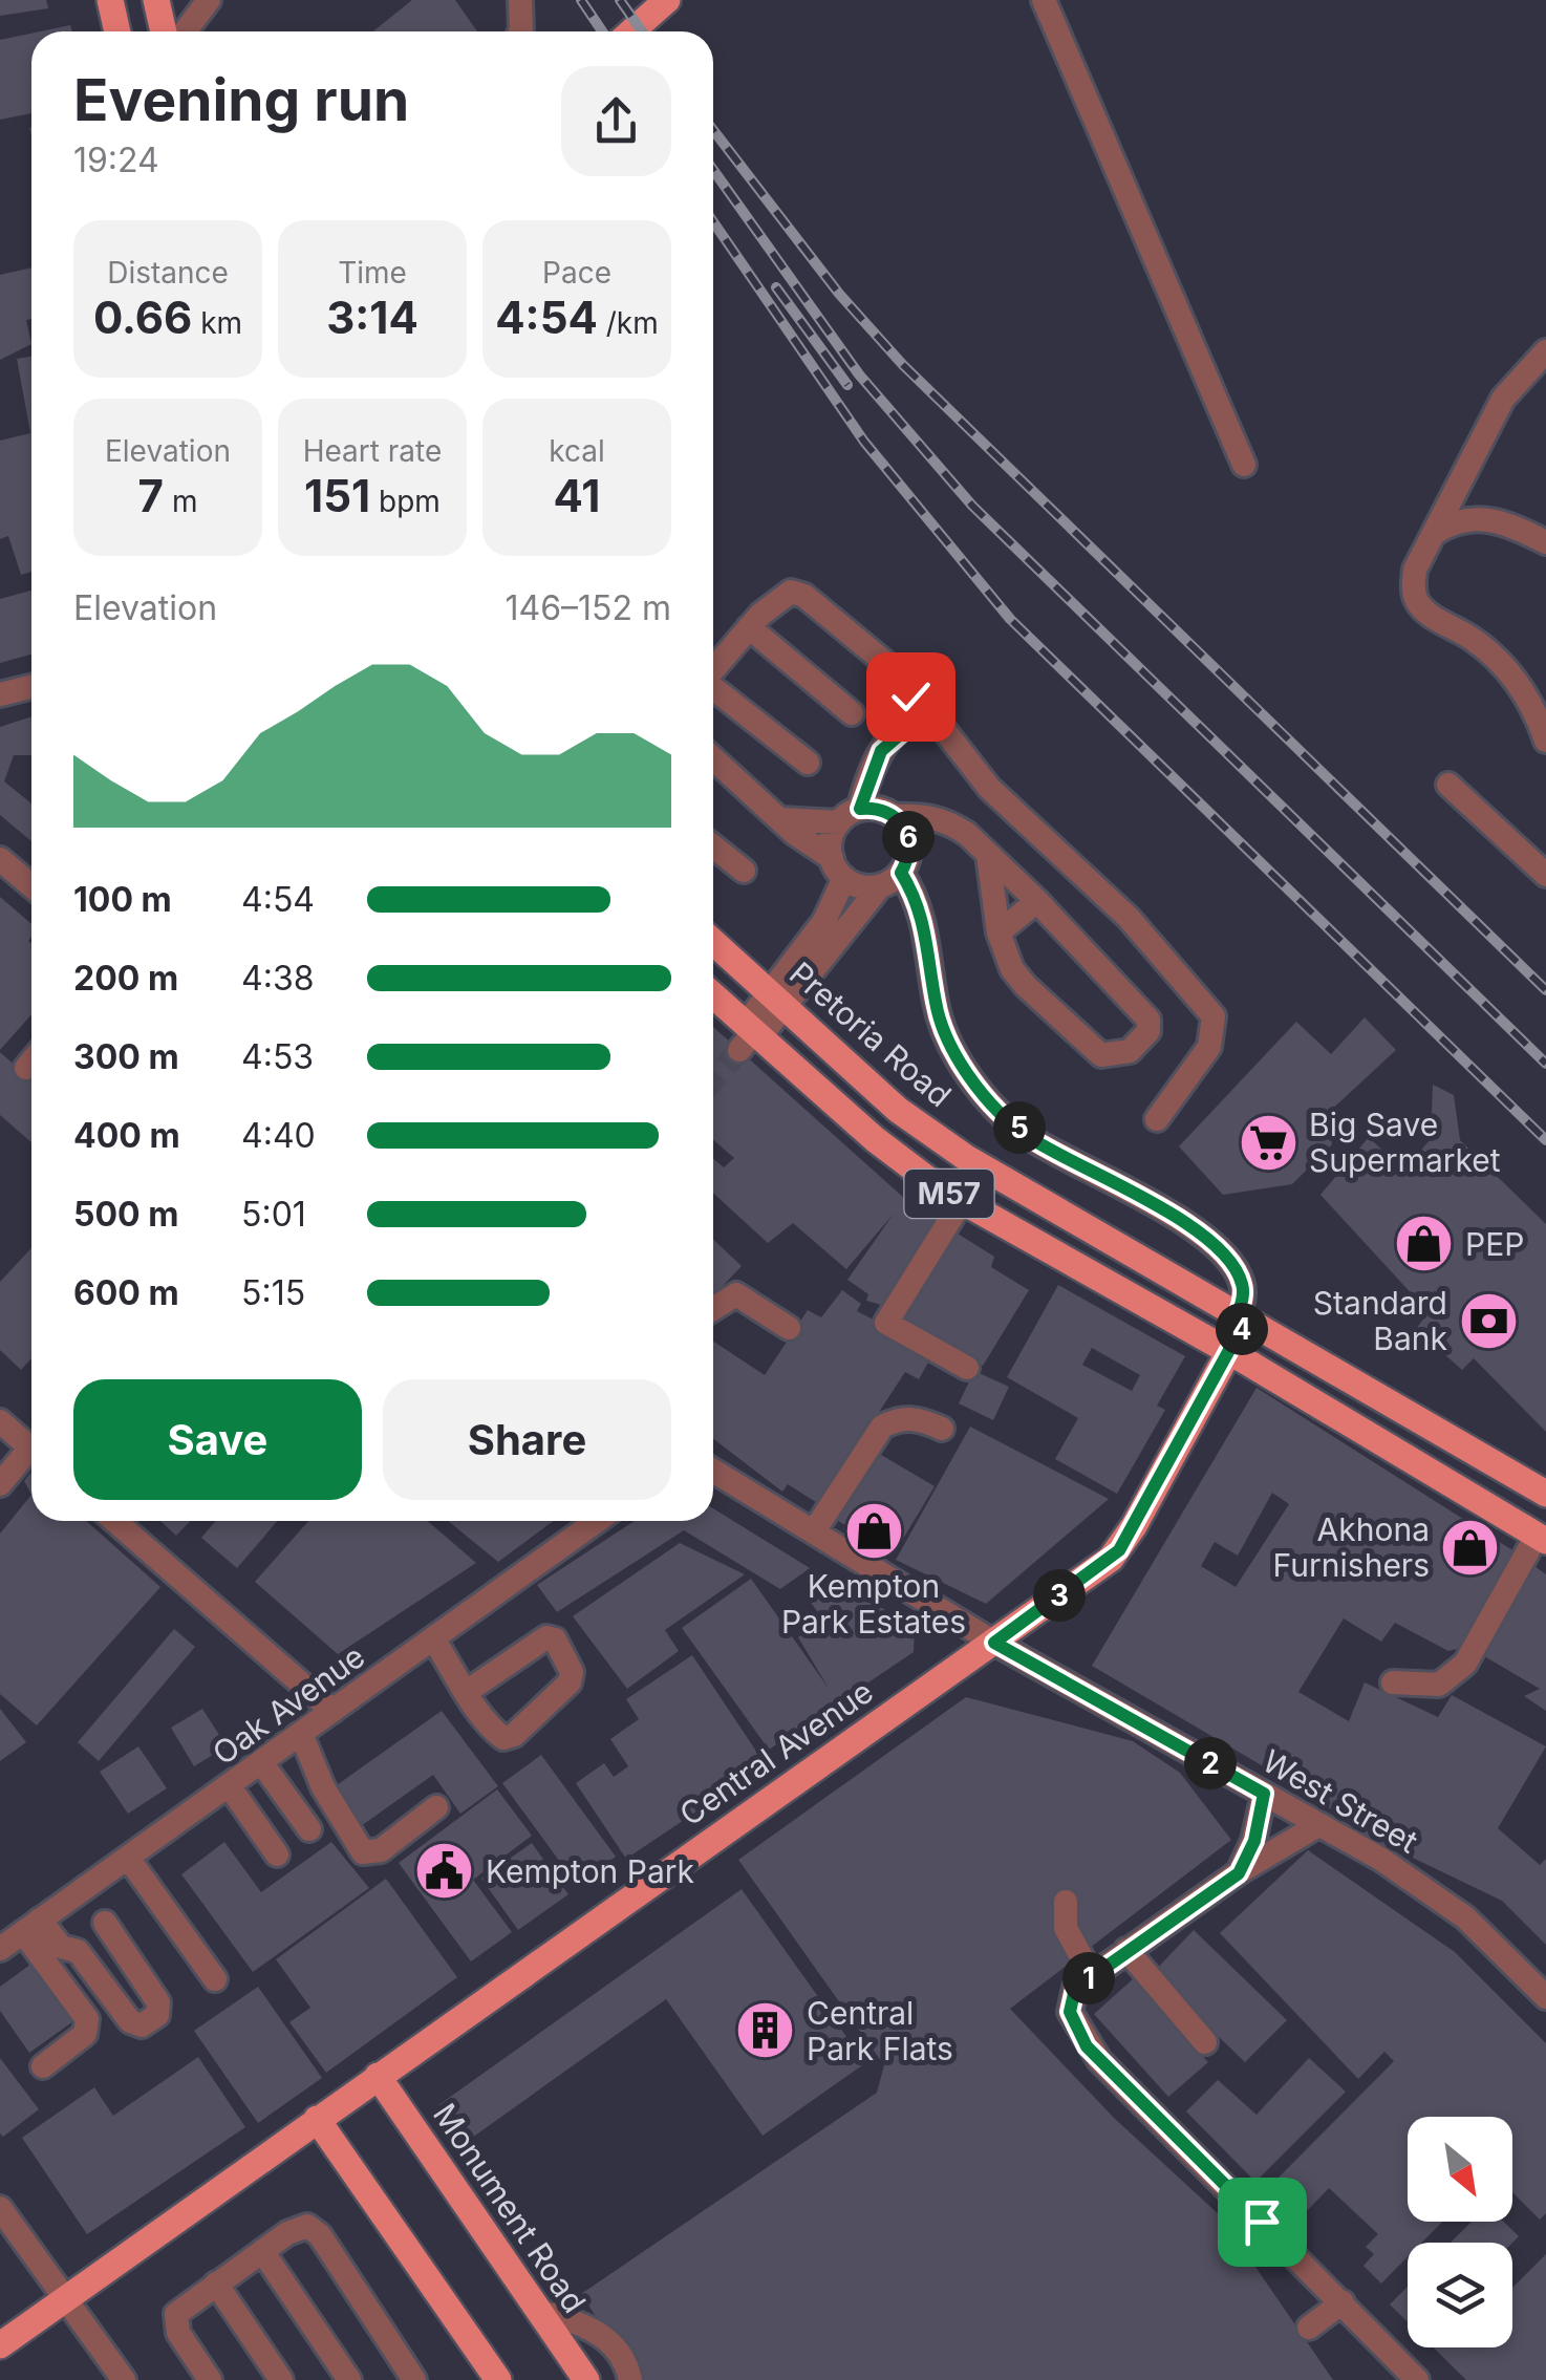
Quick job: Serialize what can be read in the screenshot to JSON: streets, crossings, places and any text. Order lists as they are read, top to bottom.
{
  "streets": {
    "main road": [
      "Pretoria Road",
      "M57",
      "Central Avenue",
      "Monument Road"
    ],
    "street": ["Oak Avenue", "West Street"]
  },
  "crossings": [
    ["Pretoria Road", "Central Avenue"],
    ["M57", "Central Avenue"],
    ["Central Avenue", "West Street"],
    ["Central Avenue", "Monument Road"]
  ],
  "places": {
    "supermarket": ["Big Save Supermarket"],
    "shop": ["PEP", "Kempton Park Estates", "Akhona Furnishers"],
    "bank": ["Standard Bank"],
    "public building": ["Kempton Park"],
    "building": ["Central Park Flats"]
  },
  "north": "bottom right",
  "page": {
    "heading": ["Evening run", "19:24"],
    "stats": [
      ["Distance", "0.66 km"],
      ["Time", "3:14"],
      ["Pace", "4:54 /km"],
      ["Elevation", "7 m"],
      ["Heart rate", "151 bpm"],
      ["kcal", "41"]
    ],
    "chart": ["Elevation", "146–152 m"],
    "pins": [
      "6",
      "5",
      "4",
      "3",
      "2",
      "1"
    ],
    "list": [
      {
        "name": "100 m",
        "note": "4:54"
      },
      {
        "name": "200 m",
        "note": "4:38"
      },
      {
        "name": "300 m",
        "note": "4:53"
      },
      {
        "name": "400 m",
        "note": "4:40"
      },
      {
        "name": "500 m",
        "note": "5:01"
      },
      {
        "name": "600 m",
        "note": "5:15"
      }
    ],
    "buttons": ["Save", "Share"]
  }
}
